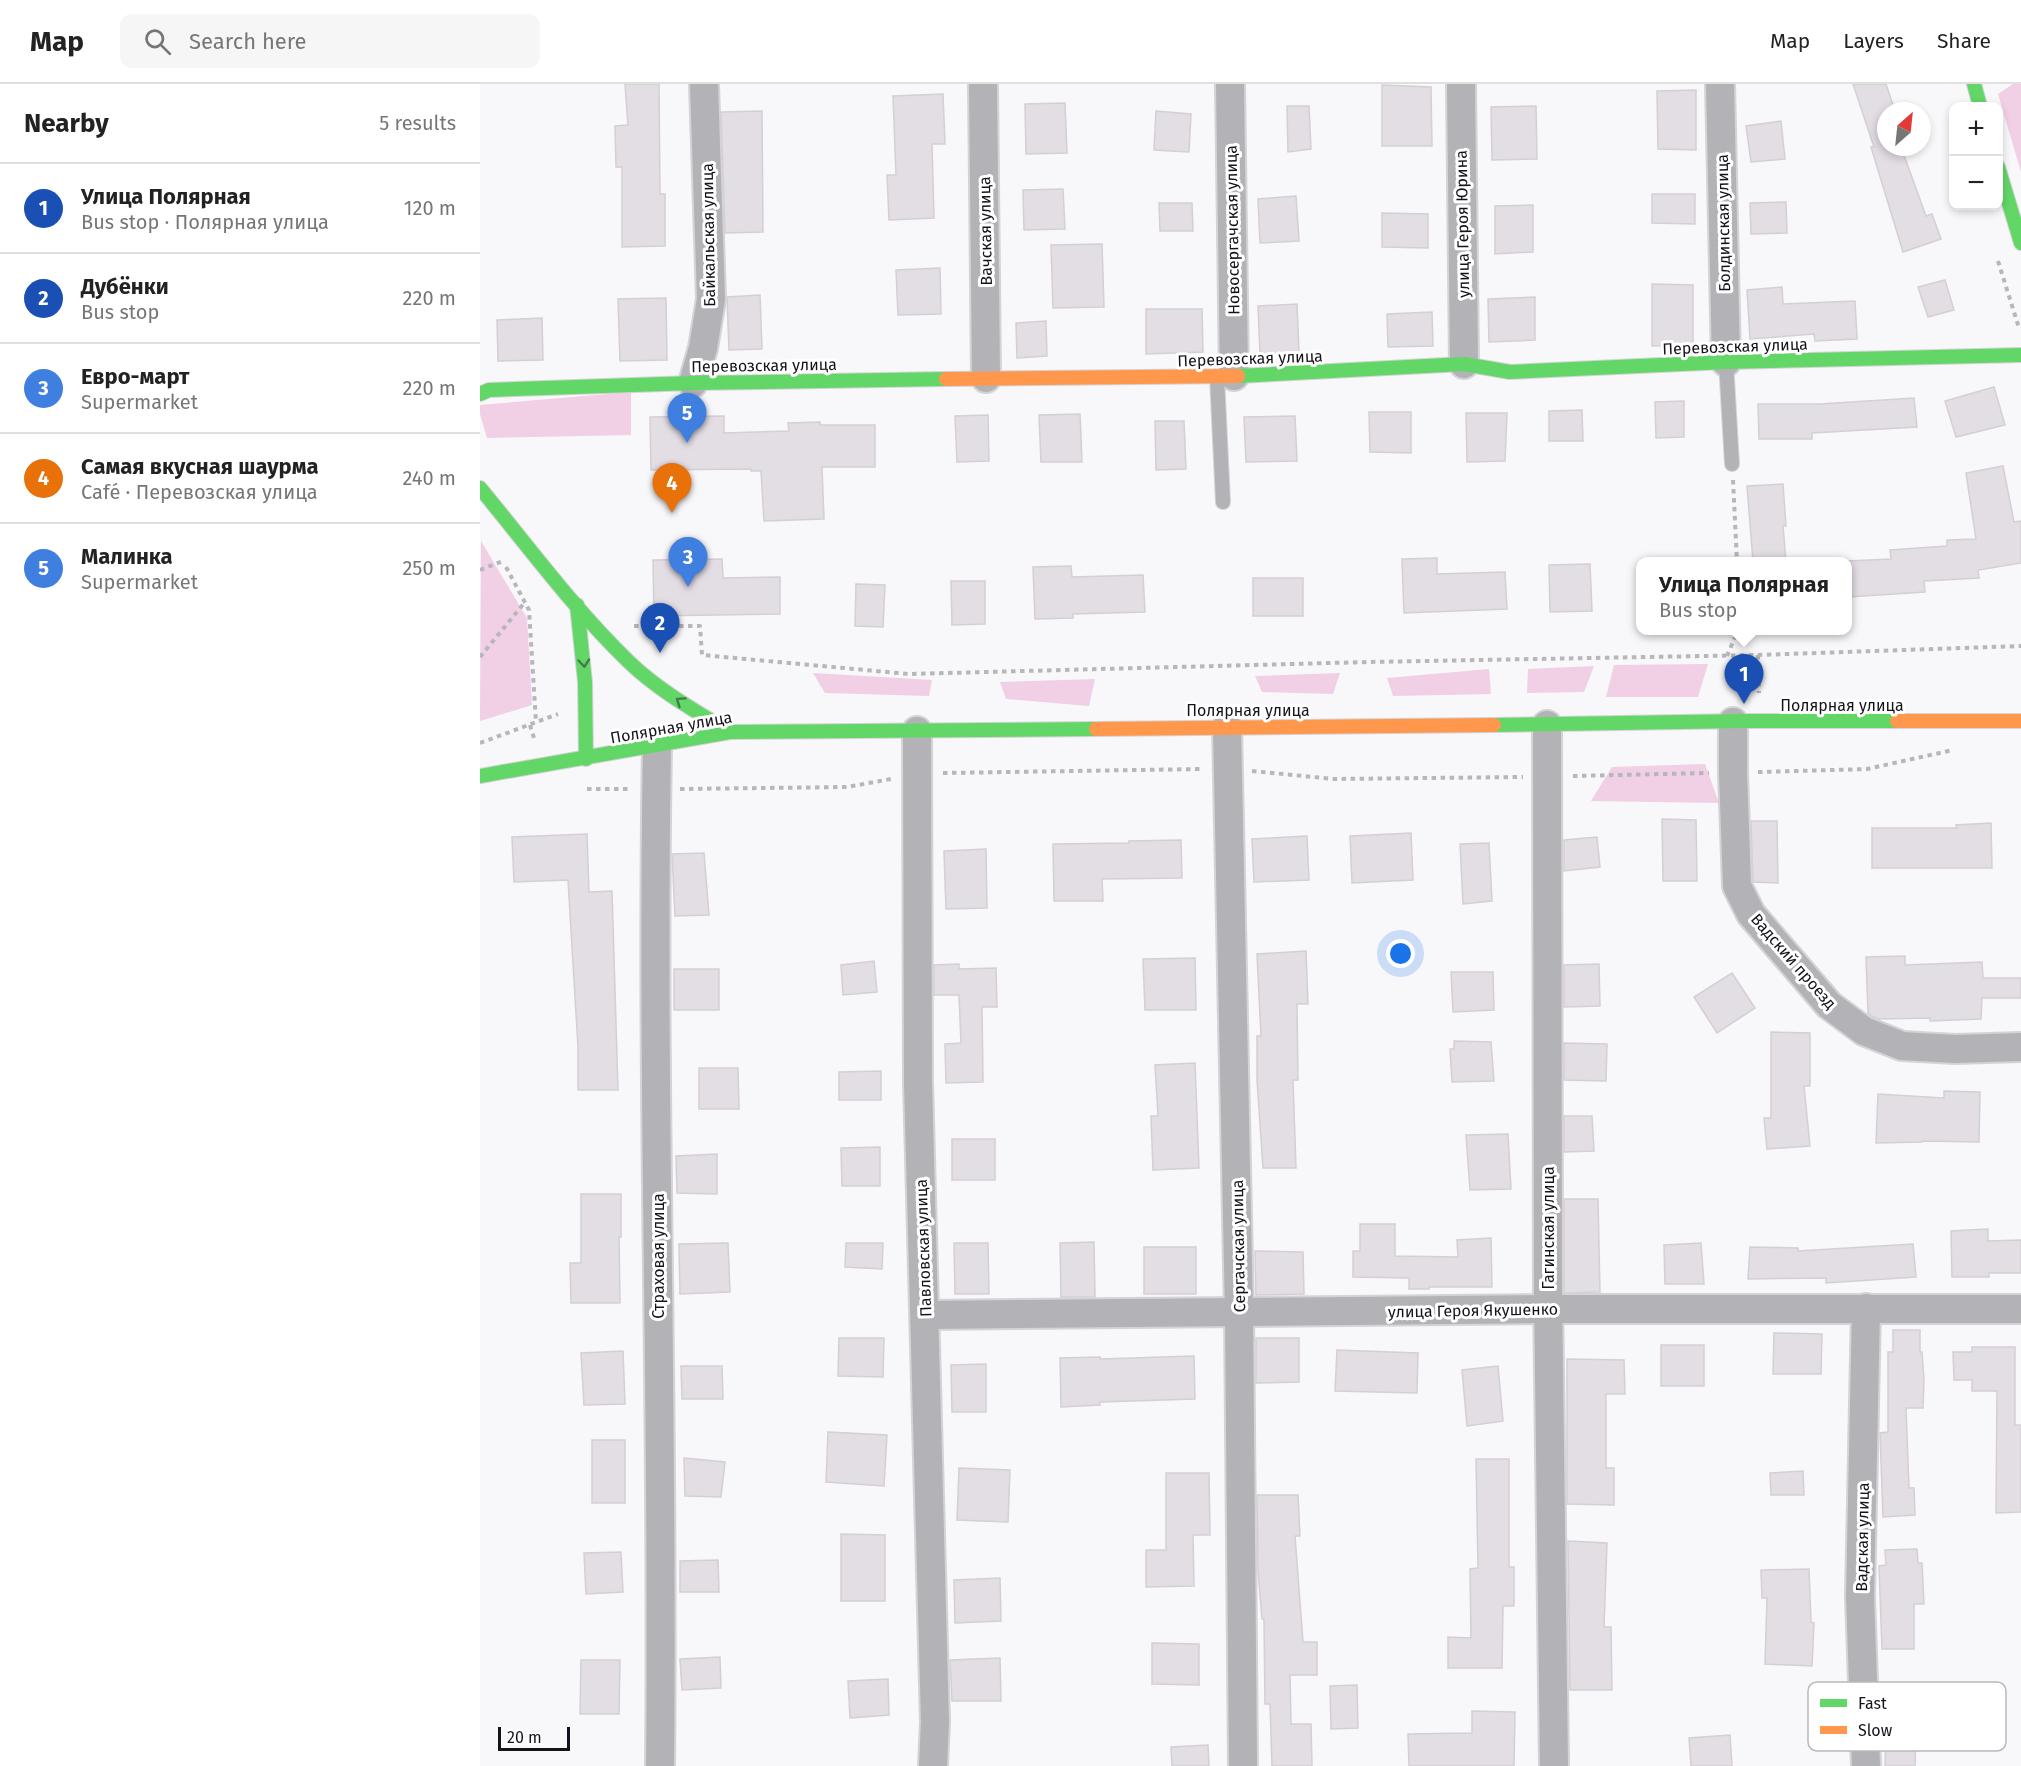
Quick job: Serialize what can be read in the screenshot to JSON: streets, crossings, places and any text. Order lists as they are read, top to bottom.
{
  "streets": {
    "street": [
      "Болдинская улица",
      "улица Героя Юрина",
      "Новосергачская улица",
      "Вачская улица",
      "Байкальская улица",
      "Перевозская улица",
      "Полярная улица",
      "Вадский проезд",
      "Гагинская улица",
      "Сергачская улица",
      "Павловская улица",
      "Страховая улица",
      "улица Героя Якушенко",
      "Вадская улица"
    ]
  },
  "crossings": [
    ["Болдинская улица", "Перевозская улица"],
    ["улица Героя Юрина", "Перевозская улица"],
    ["Новосергачская улица", "Перевозская улица"],
    ["Вачская улица", "Перевозская улица"],
    ["Байкальская улица", "Перевозская улица"],
    ["Полярная улица", "Вадский проезд"],
    ["Полярная улица", "Гагинская улица"],
    ["Полярная улица", "Сергачская улица"],
    ["Полярная улица", "Павловская улица"],
    ["Полярная улица", "Страховая улица"],
    ["Гагинская улица", "улица Героя Якушенко"],
    ["Сергачская улица", "улица Героя Якушенко"],
    ["Павловская улица", "улица Героя Якушенко"],
    ["улица Героя Якушенко", "Вадская улица"]
  ],
  "legend": ["Fast", "Slow"],
  "scale_bar": "20 m",
  "north": "top right",
  "page": {
    "header": "Map",
    "search": "Search here",
    "nav": ["Map", "Layers", "Share"],
    "heading": ["Nearby", "5 results"],
    "map_buttons": ["+", "−"],
    "list": [
      {
        "mark": "1",
        "name": "Улица Полярная",
        "note": "Bus stop · Полярная улица",
        "value": "120 m"
      },
      {
        "mark": "2",
        "name": "Дубёнки",
        "note": "Bus stop",
        "value": "220 m"
      },
      {
        "mark": "3",
        "name": "Евро-март",
        "note": "Supermarket",
        "value": "220 m"
      },
      {
        "mark": "4",
        "name": "Самая вкусная шаурма",
        "note": "Café · Перевозская улица",
        "value": "240 m"
      },
      {
        "mark": "5",
        "name": "Малинка",
        "note": "Supermarket",
        "value": "250 m"
      }
    ],
    "pins": [
      "5",
      "4",
      "3",
      "2",
      "1"
    ],
    "popup": ["Улица Полярная", "Bus stop"],
    "scale": "20 m"
  }
}
